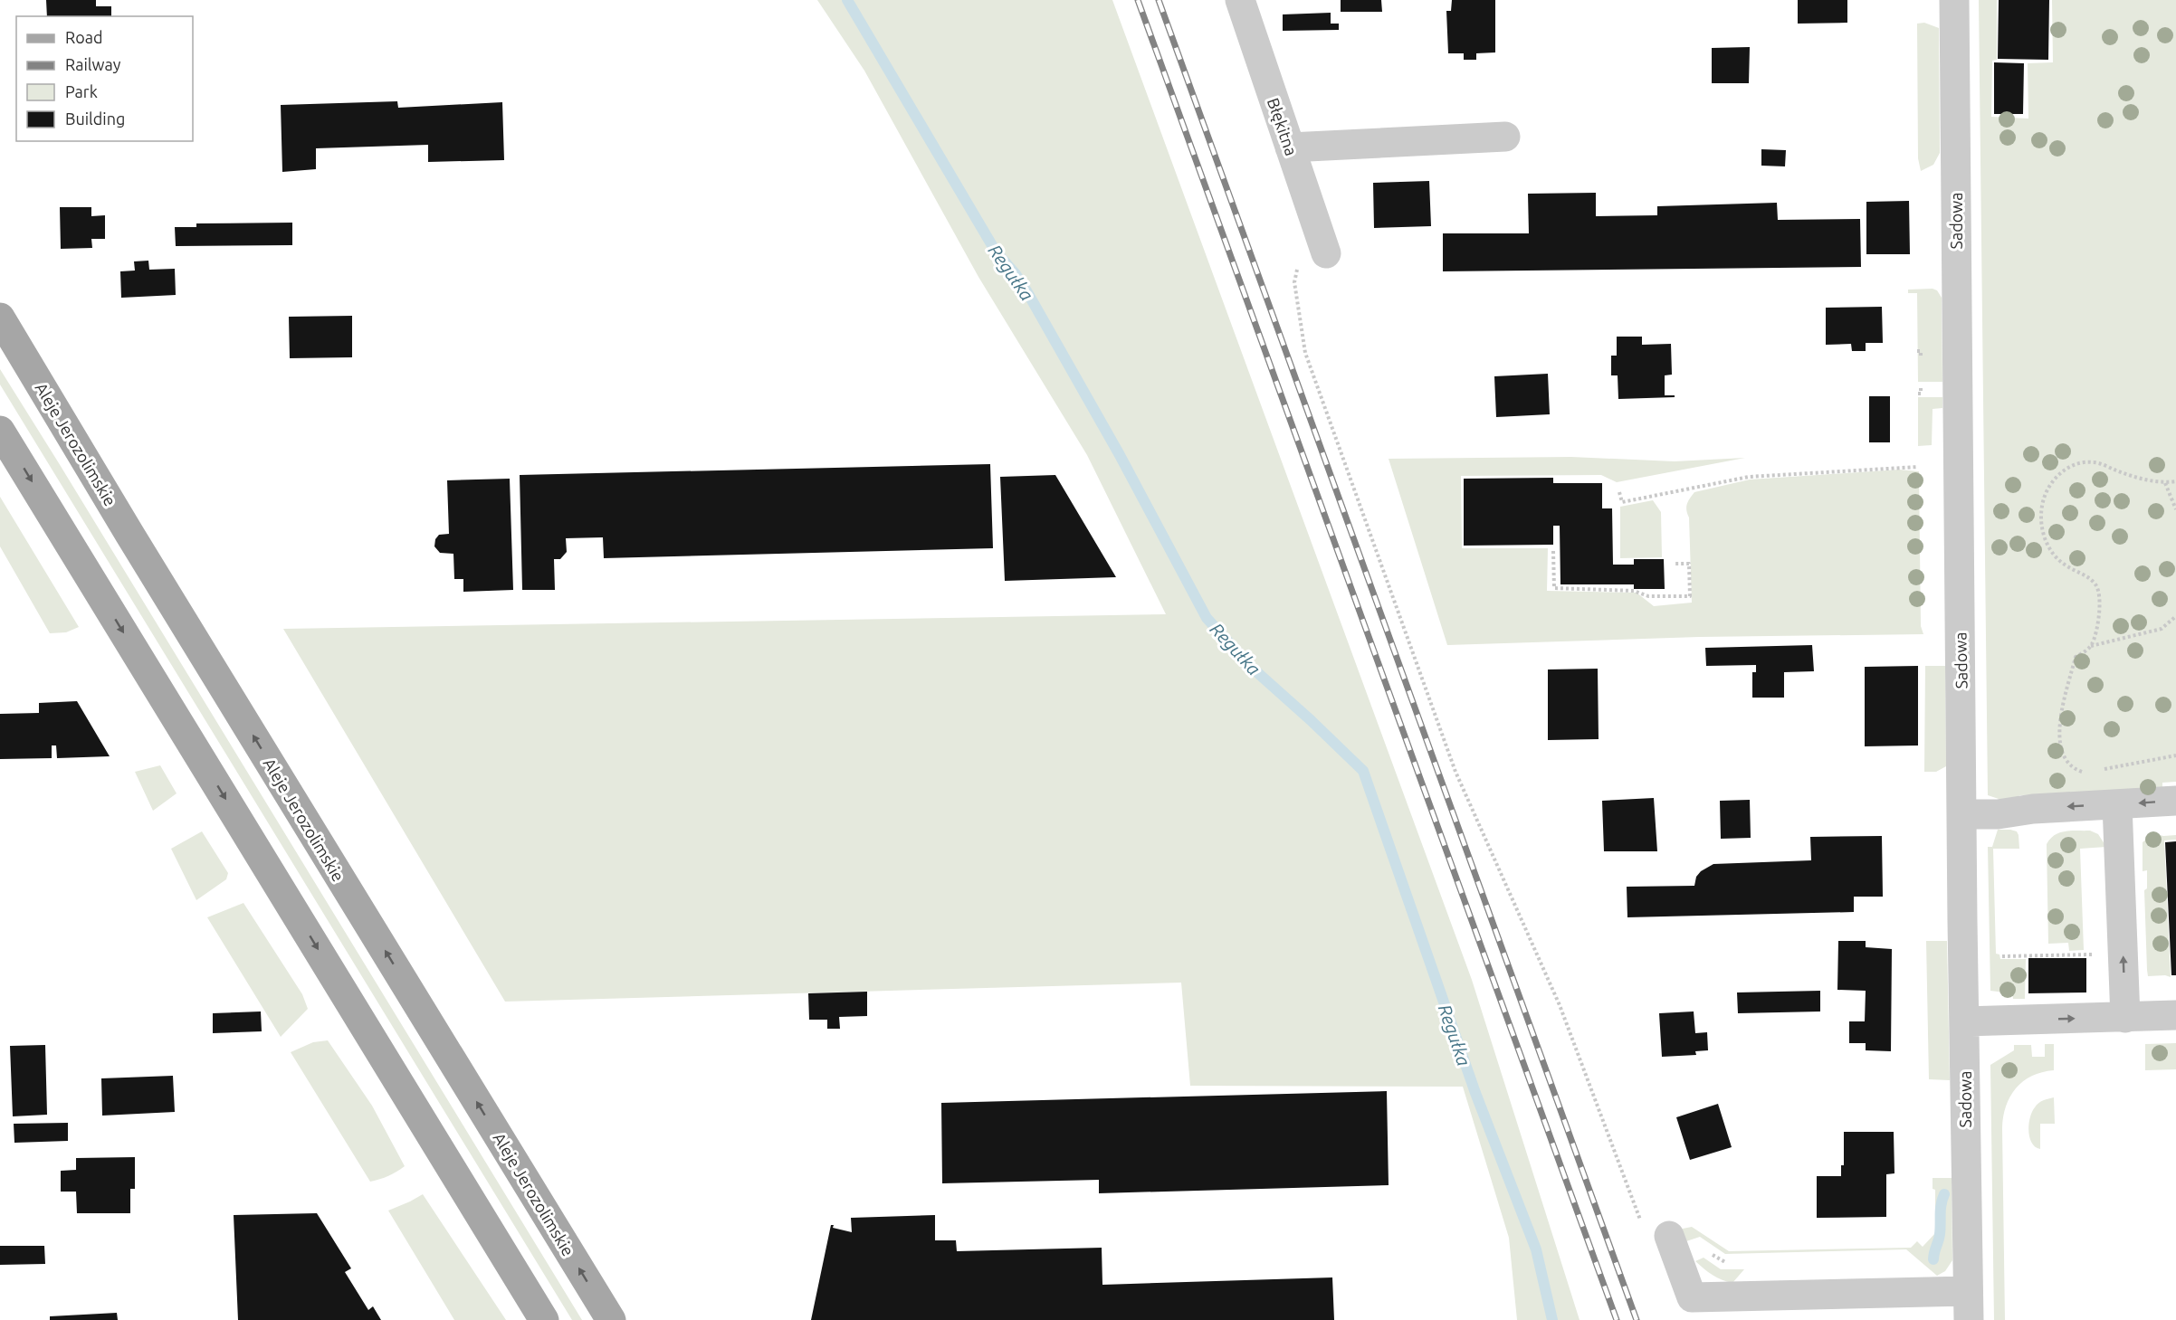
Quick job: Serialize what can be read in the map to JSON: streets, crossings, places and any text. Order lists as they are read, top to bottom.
{
  "streets": {
    "main road": ["Aleje Jerozolimskie"],
    "street": ["Błękitna", "Sadowa"]
  },
  "water": ["Regułka"],
  "legend": [
    "Road",
    "Railway",
    "Park",
    "Building"
  ]
}
